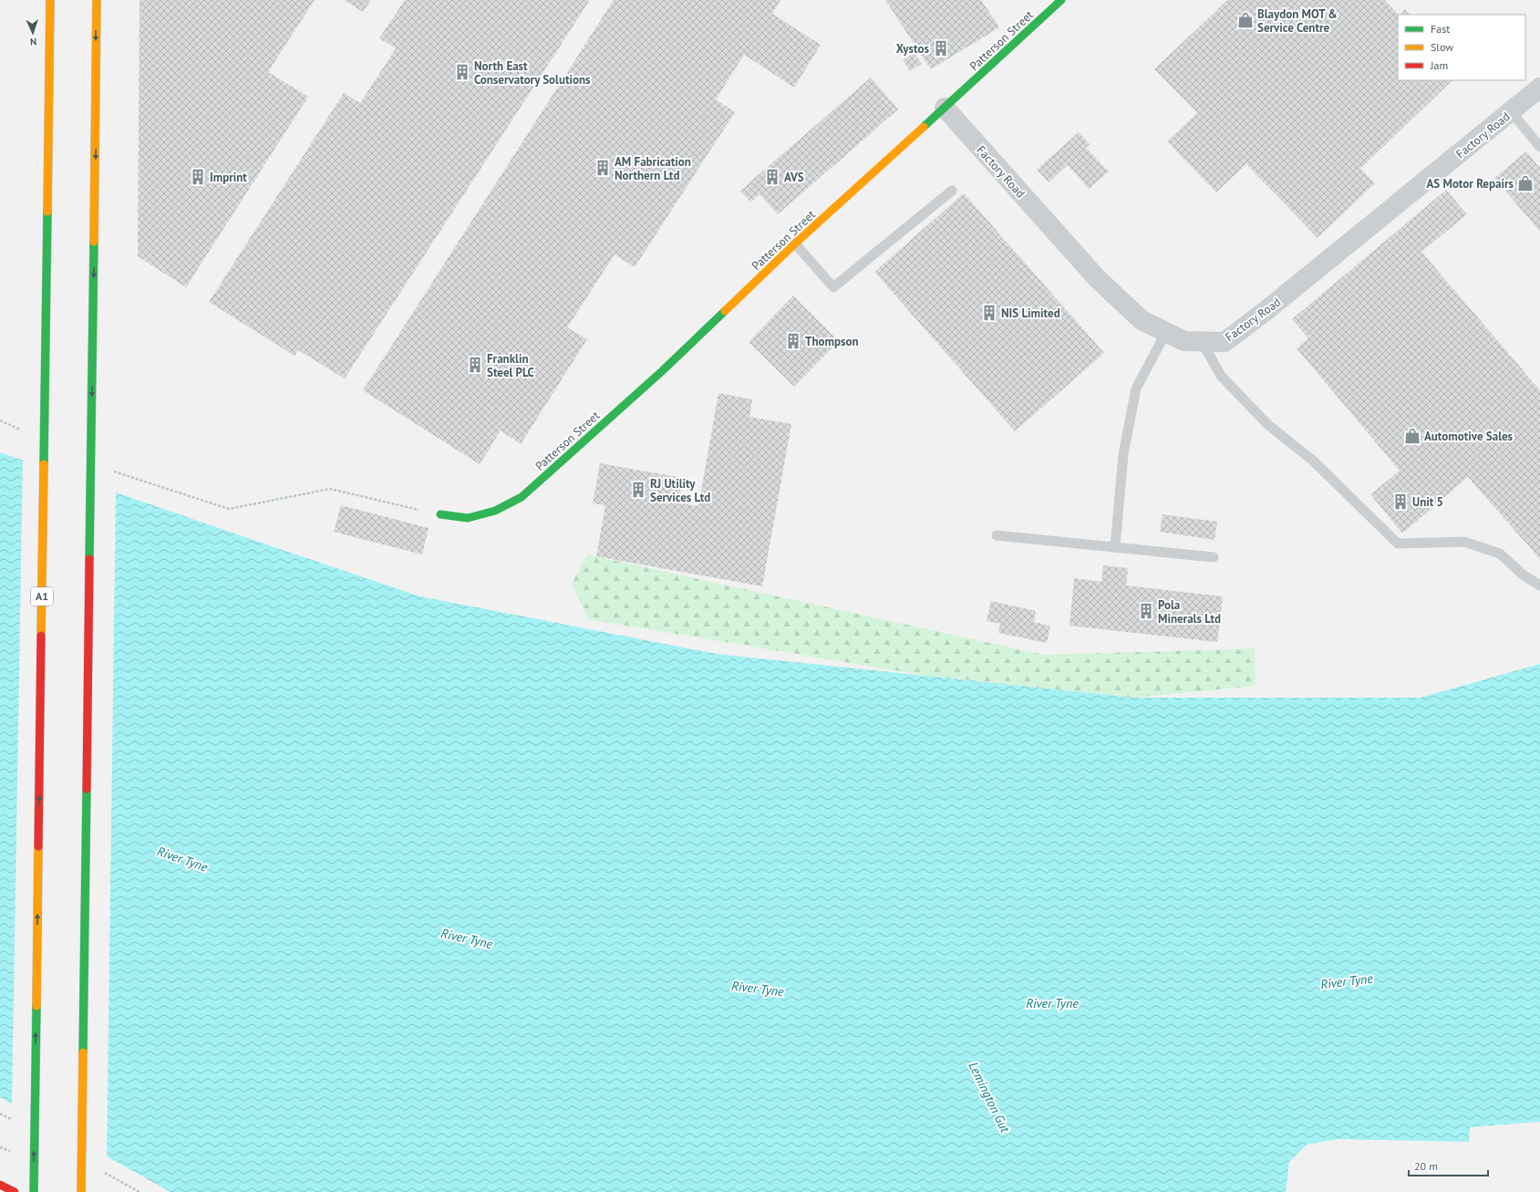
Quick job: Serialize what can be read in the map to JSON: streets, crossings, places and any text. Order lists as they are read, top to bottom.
{
  "streets": {
    "main road": ["Patterson Street", "A1"],
    "street": ["Factory Road"]
  },
  "crossings": [
    ["Patterson Street", "Factory Road"]
  ],
  "water": ["River Tyne", "Lemington Gut"],
  "places": {
    "shop": ["Blaydon MOT & Service Centre", "AS Motor Repairs", "Automotive Sales"],
    "building": [
      "Xystos",
      "North East Conservatory Solutions",
      "AM Fabrication Northern Ltd",
      "Imprint",
      "AVS",
      "NIS Limited",
      "Thompson",
      "Franklin Steel PLC",
      "RJ Utility Services Ltd",
      "Unit 5",
      "Pola Minerals Ltd"
    ]
  },
  "legend": ["Fast", "Slow", "Jam"],
  "scale_bar": "20 m",
  "north": "bottom"
}
